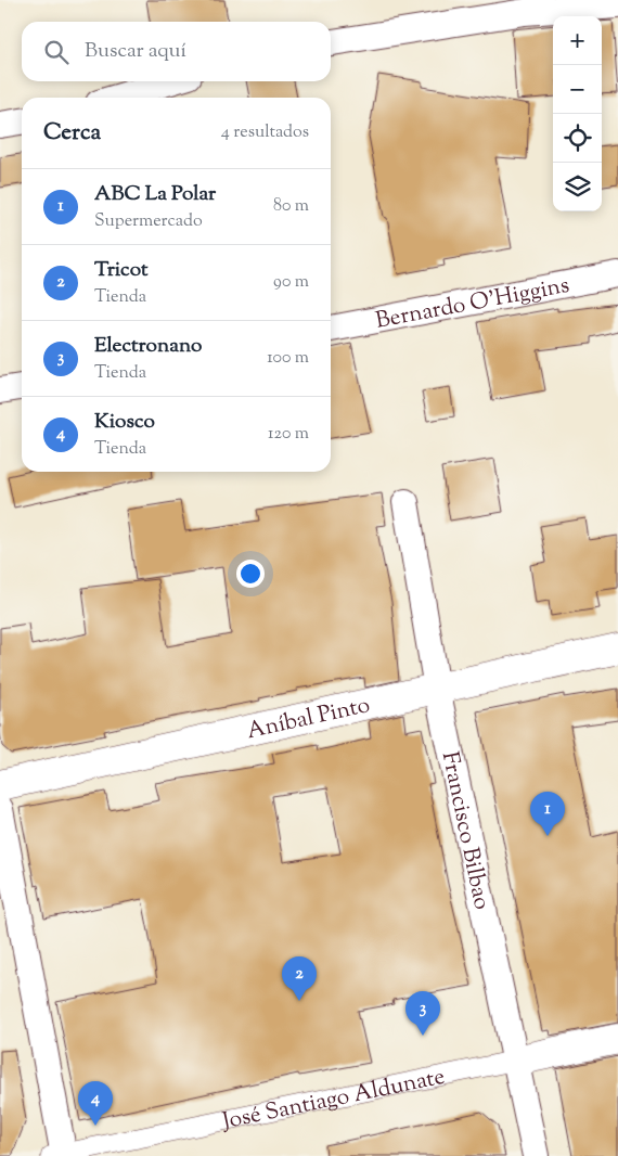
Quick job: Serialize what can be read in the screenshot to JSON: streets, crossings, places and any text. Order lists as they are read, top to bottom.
{
  "streets": {
    "main road": ["Aníbal Pinto", "José Santiago Aldunate"],
    "street": ["Bernardo O'Higgins", "Francisco Bilbao"]
  },
  "crossings": [
    ["Aníbal Pinto", "Francisco Bilbao"],
    ["Francisco Bilbao", "José Santiago Aldunate"]
  ],
  "page": {
    "map_buttons": ["+", "−"],
    "search": "Buscar aquí",
    "heading": ["Cerca", "4 resultados"],
    "list": [
      {
        "mark": "1",
        "name": "ABC La Polar",
        "note": "Supermercado",
        "value": "80 m"
      },
      {
        "mark": "2",
        "name": "Tricot",
        "note": "Tienda",
        "value": "90 m"
      },
      {
        "mark": "3",
        "name": "Electronano",
        "note": "Tienda",
        "value": "100 m"
      },
      {
        "mark": "4",
        "name": "Kiosco",
        "note": "Tienda",
        "value": "120 m"
      }
    ],
    "pins": [
      "1",
      "2",
      "3",
      "4"
    ]
  }
}
